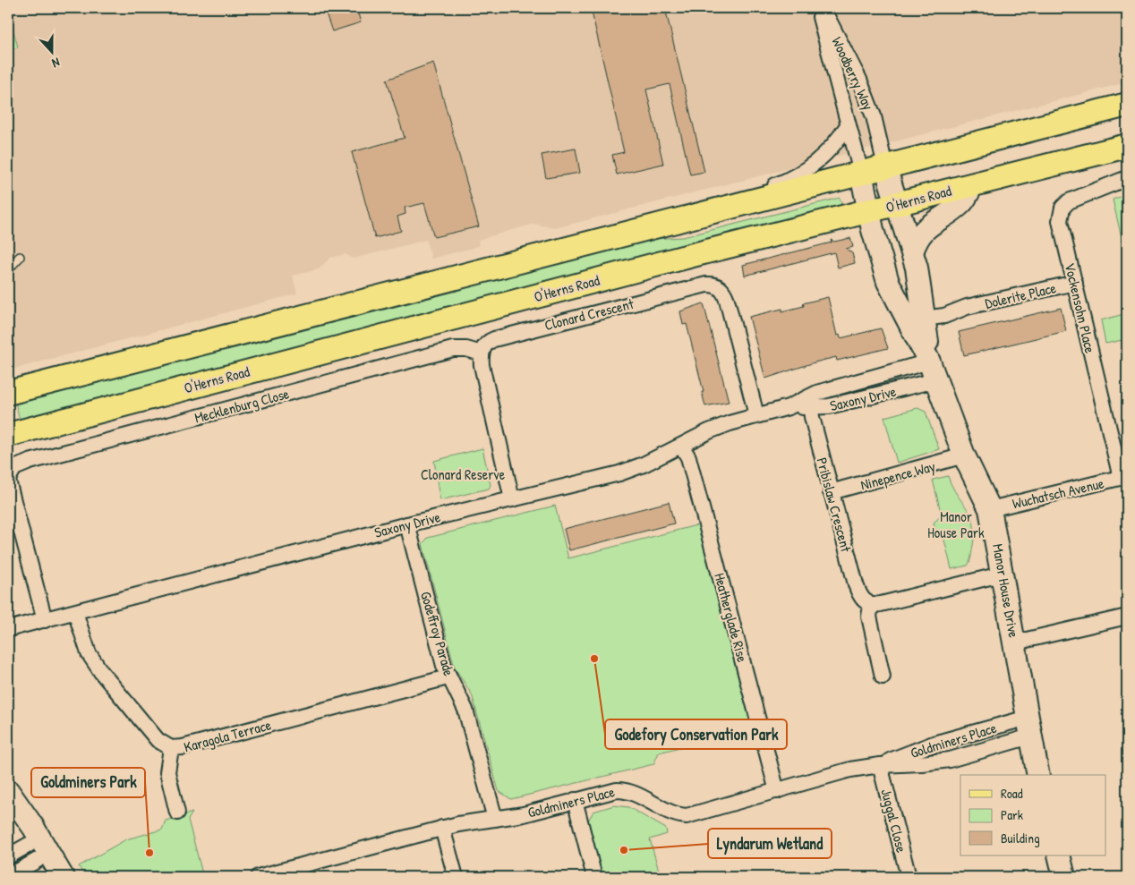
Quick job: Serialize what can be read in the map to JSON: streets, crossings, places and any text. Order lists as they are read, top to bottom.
{
  "streets": {
    "main road": ["O'Herns Road"],
    "street": [
      "Woodberry Way",
      "Dolerite Place",
      "Vockensohn Place",
      "Clonard Crescent",
      "Saxony Drive",
      "Mecklenburg Close",
      "Ninepence Way",
      "Wuchatsch Avenue",
      "Pribislaw Crescent",
      "Manor House Drive",
      "Heatherglade Rise",
      "Godeffroy Parade",
      "Karagola Terrace",
      "Goldminers Place",
      "Juggal Close"
    ]
  },
  "crossings": [
    ["Woodberry Way", "Manor House Drive"],
    ["O'Herns Road", "Manor House Drive"],
    ["Dolerite Place", "Vockensohn Place"],
    ["Dolerite Place", "Manor House Drive"],
    ["Vockensohn Place", "Wuchatsch Avenue"],
    ["Clonard Crescent", "Saxony Drive"],
    ["Clonard Crescent", "Mecklenburg Close"],
    ["Saxony Drive", "Mecklenburg Close"],
    ["Saxony Drive", "Pribislaw Crescent"],
    ["Saxony Drive", "Manor House Drive"],
    ["Saxony Drive", "Heatherglade Rise"],
    ["Saxony Drive", "Godeffroy Parade"],
    ["Saxony Drive", "Karagola Terrace"],
    ["Ninepence Way", "Pribislaw Crescent"],
    ["Ninepence Way", "Manor House Drive"],
    ["Wuchatsch Avenue", "Manor House Drive"],
    ["Manor House Drive", "Goldminers Place"],
    ["Heatherglade Rise", "Goldminers Place"],
    ["Godeffroy Parade", "Karagola Terrace"],
    ["Godeffroy Parade", "Goldminers Place"],
    ["Goldminers Place", "Juggal Close"]
  ],
  "parks": ["Clonard Reserve", "Manor House Park"],
  "places": ["Godefory Conservation Park", "Lyndarum Wetland", "Goldminers Park"],
  "legend": ["Road", "Park", "Building"],
  "north": "bottom"
}
